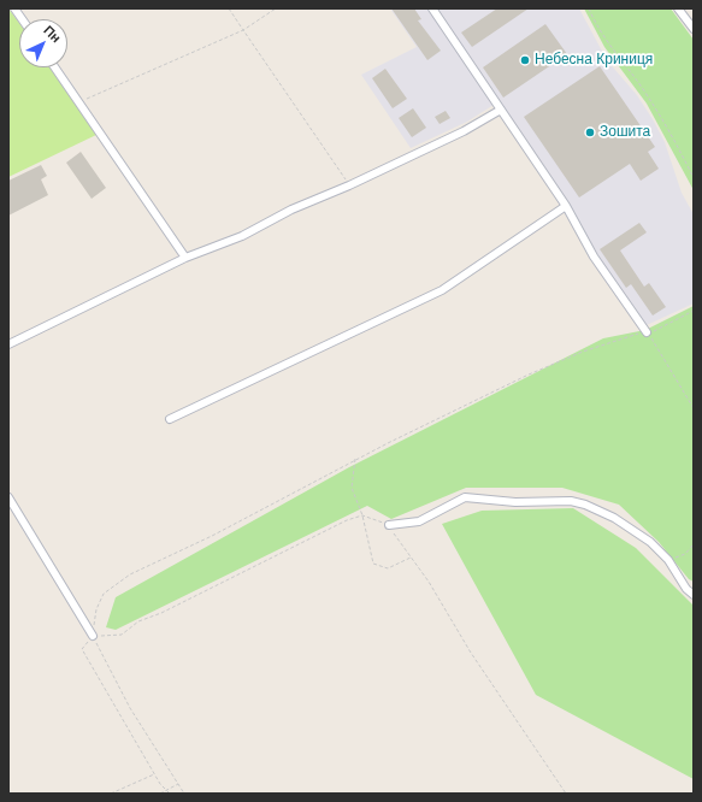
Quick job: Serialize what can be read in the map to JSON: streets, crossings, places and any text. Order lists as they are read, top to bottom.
{
  "places": ["Небесна Криниця", "Зошита"],
  "north": "top right"
}
